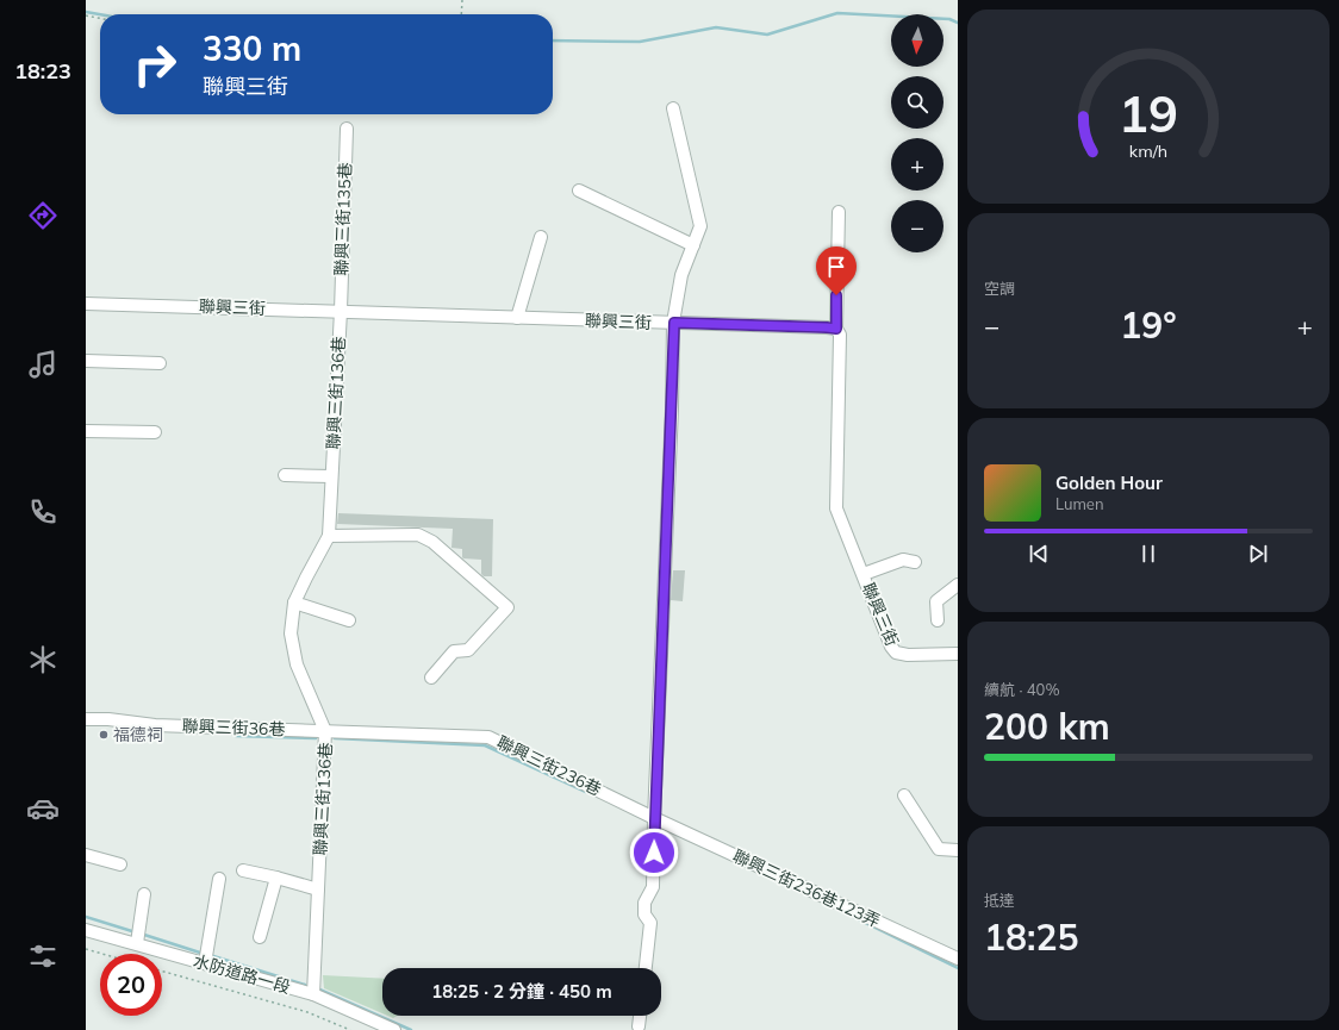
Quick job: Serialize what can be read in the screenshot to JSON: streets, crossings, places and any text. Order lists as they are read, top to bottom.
{
  "streets": {
    "street": [
      "聯興三街135巷",
      "聯興三街",
      "聯興三街136巷",
      "聯興三街36巷",
      "聯興三街236巷",
      "聯興三街236巷123弄",
      "水防道路一段"
    ]
  },
  "crossings": [
    ["聯興三街135巷", "聯興三街"],
    ["聯興三街135巷", "聯興三街136巷"],
    ["聯興三街", "聯興三街136巷"],
    ["聯興三街136巷", "聯興三街36巷"],
    ["聯興三街136巷", "聯興三街236巷"],
    ["聯興三街136巷", "水防道路一段"],
    ["聯興三街36巷", "聯興三街236巷"],
    ["聯興三街236巷", "聯興三街236巷123弄"]
  ],
  "places": ["福德祠"],
  "north": "bottom",
  "page": {
    "tabs": "18:23",
    "map_buttons": ["+", "−"],
    "turn": ["330 m", "聯興三街"],
    "tile": [
      "空調",
      ["續航 · 40%", "200 km"],
      ["抵達", "18:25"]
    ],
    "heat": ["−", "19°", "+"],
    "song": ["Golden Hour", "Lumen"],
    "limit": "20",
    "trip": "18:25 · 2 分鐘 · 450 m",
    "gauge": ["19", "km/h"]
  }
}
